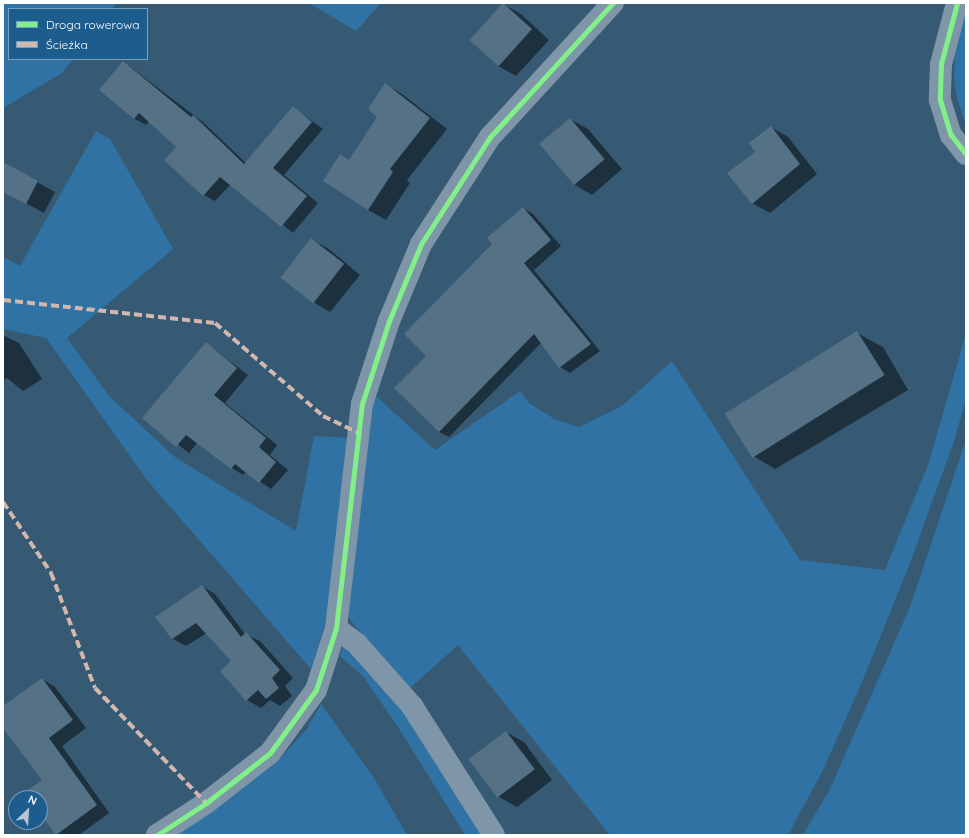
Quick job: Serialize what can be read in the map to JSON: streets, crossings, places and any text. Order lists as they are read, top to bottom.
{
  "legend": ["Droga rowerowa", "Ścieżka"],
  "north": "top right"
}
